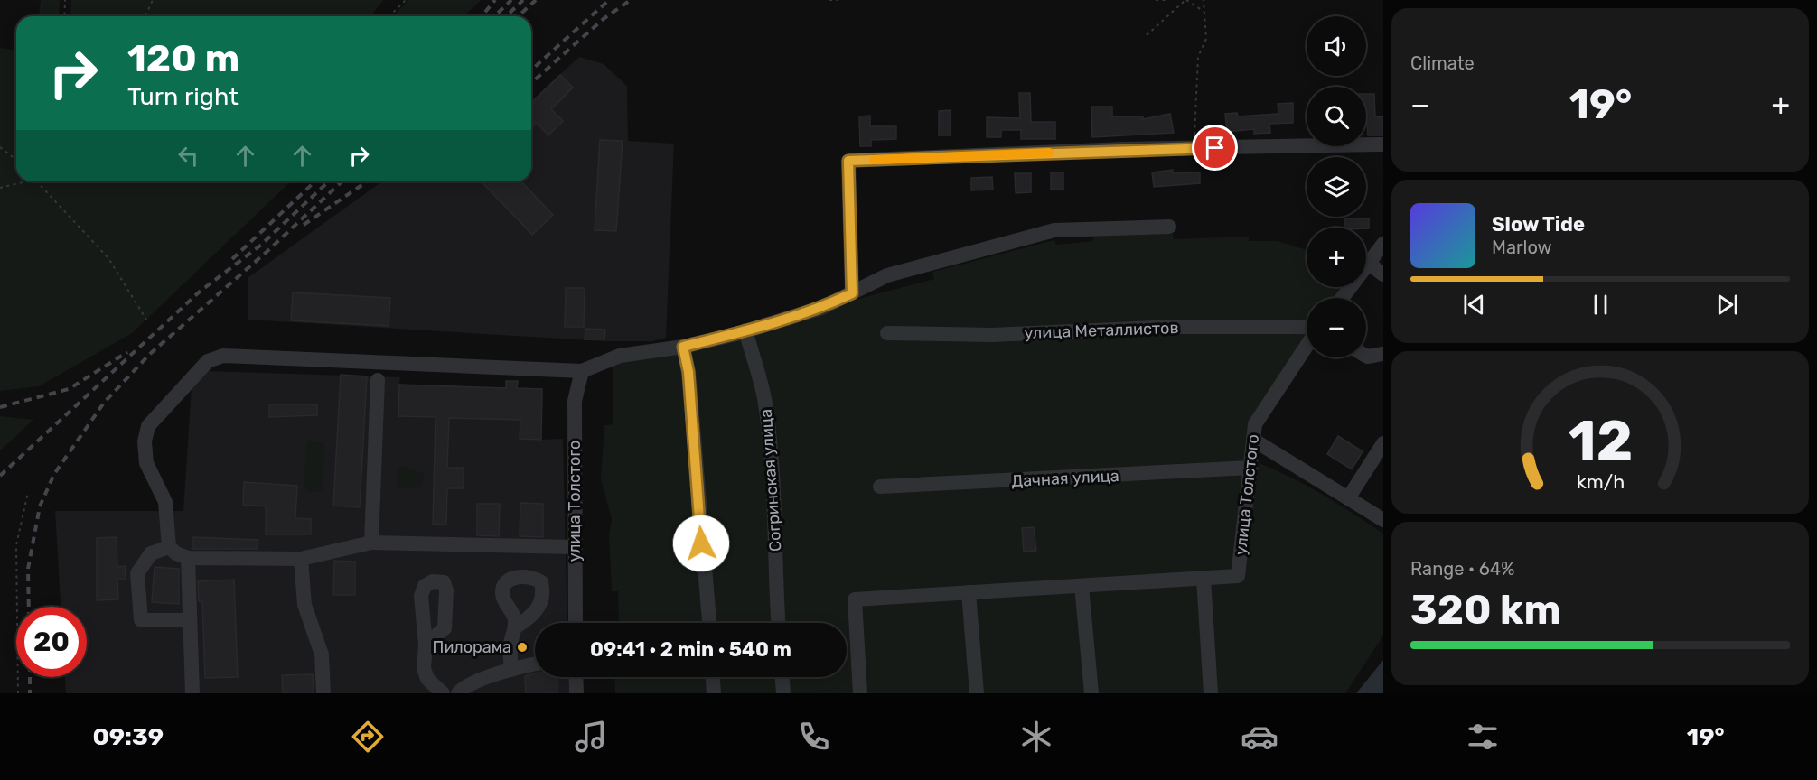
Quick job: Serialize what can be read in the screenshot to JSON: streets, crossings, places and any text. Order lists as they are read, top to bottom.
{
  "streets": {
    "street": [
      "улица Металлистов",
      "Дачная улица",
      "Согринская улица",
      "улица Толстого"
    ]
  },
  "crossings": [
    ["Дачная улица", "улица Толстого"]
  ],
  "places": ["Пилорама"],
  "page": {
    "tile": [
      "Climate",
      ["Range · 64%", "320 km"]
    ],
    "map_buttons": ["+", "−"],
    "turn": ["120 m", "Turn right"],
    "heat": ["−", "19°", "+"],
    "song": ["Slow Tide", "Marlow"],
    "limit": "20",
    "trip": "09:41 · 2 min · 540 m",
    "tabs": ["09:39", "19°"],
    "gauge": ["12", "km/h"]
  }
}
